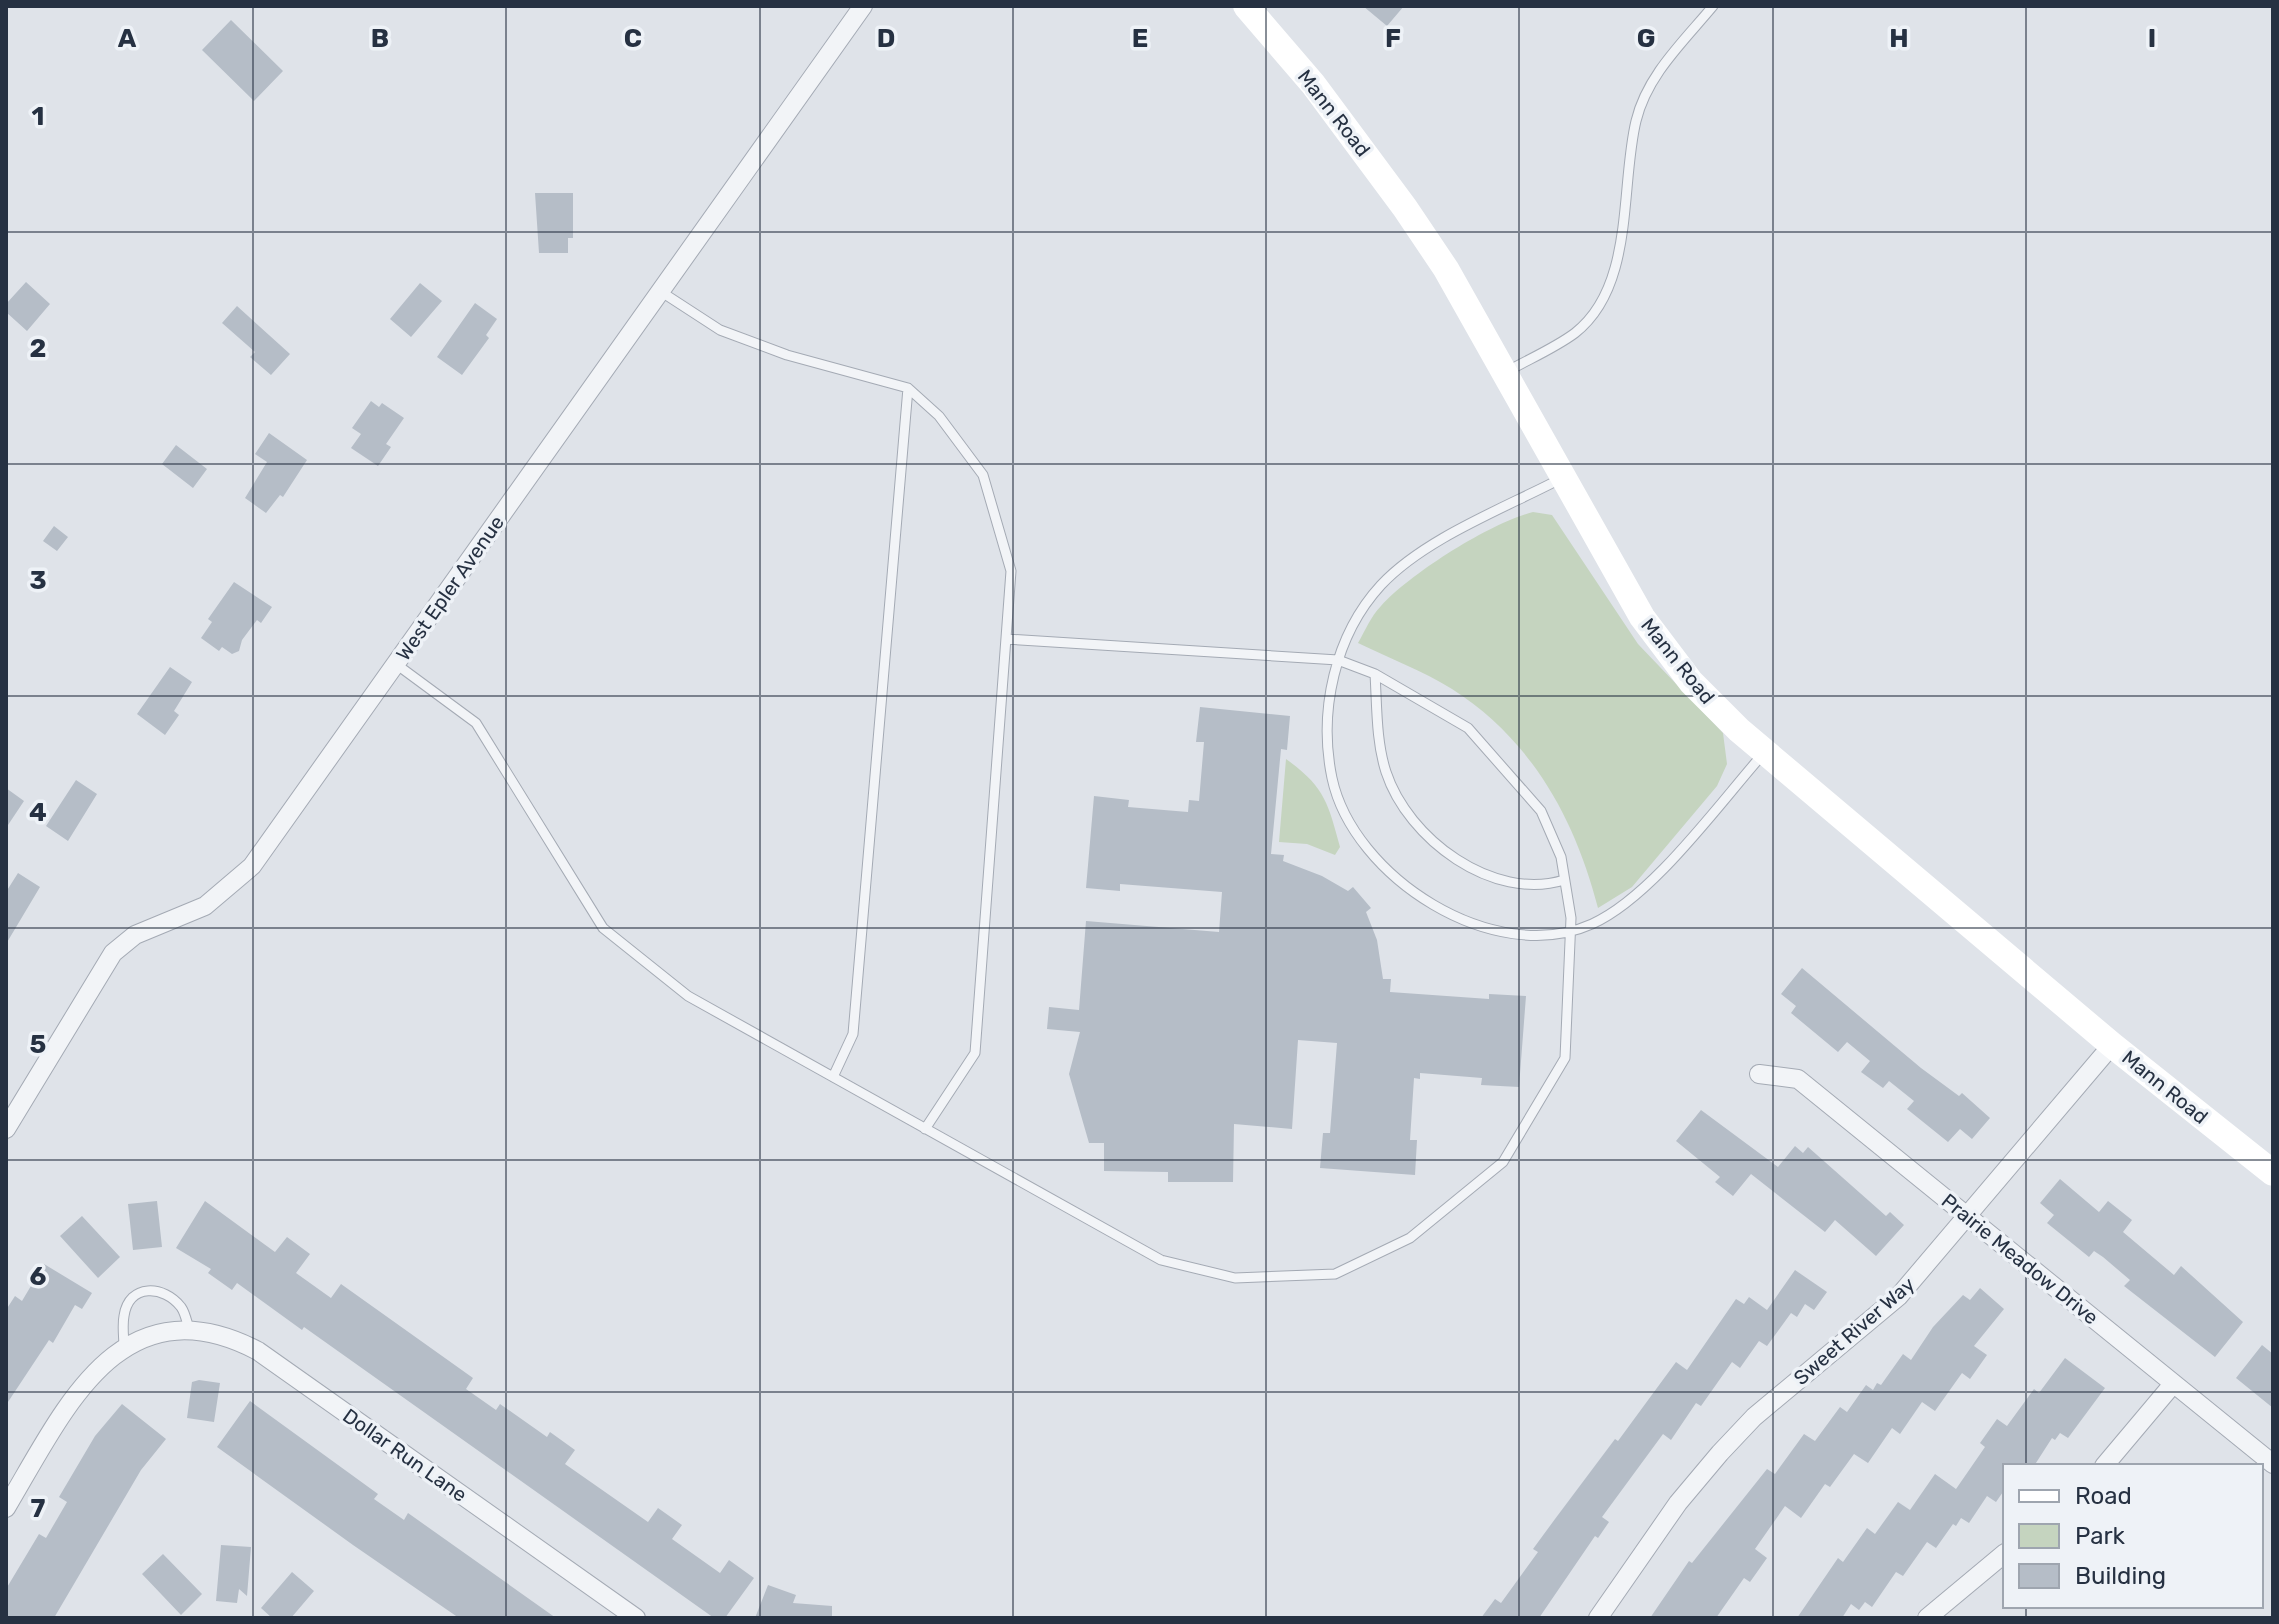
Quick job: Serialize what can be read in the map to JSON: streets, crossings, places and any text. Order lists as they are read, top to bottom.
{
  "streets": {
    "main road": ["Mann Road"],
    "street": [
      "West Epler Avenue",
      "Prairie Meadow Drive",
      "Sweet River Way",
      "Dollar Run Lane"
    ]
  },
  "crossings": [
    ["Mann Road", "Sweet River Way"],
    ["Prairie Meadow Drive", "Sweet River Way"]
  ],
  "legend": ["Road", "Park", "Building"],
  "grid": {
    "columns": [
      "A",
      "B",
      "C",
      "D",
      "E",
      "F",
      "G",
      "H",
      "I"
    ],
    "rows": [
      "1",
      "2",
      "3",
      "4",
      "5",
      "6",
      "7"
    ]
  }
}
